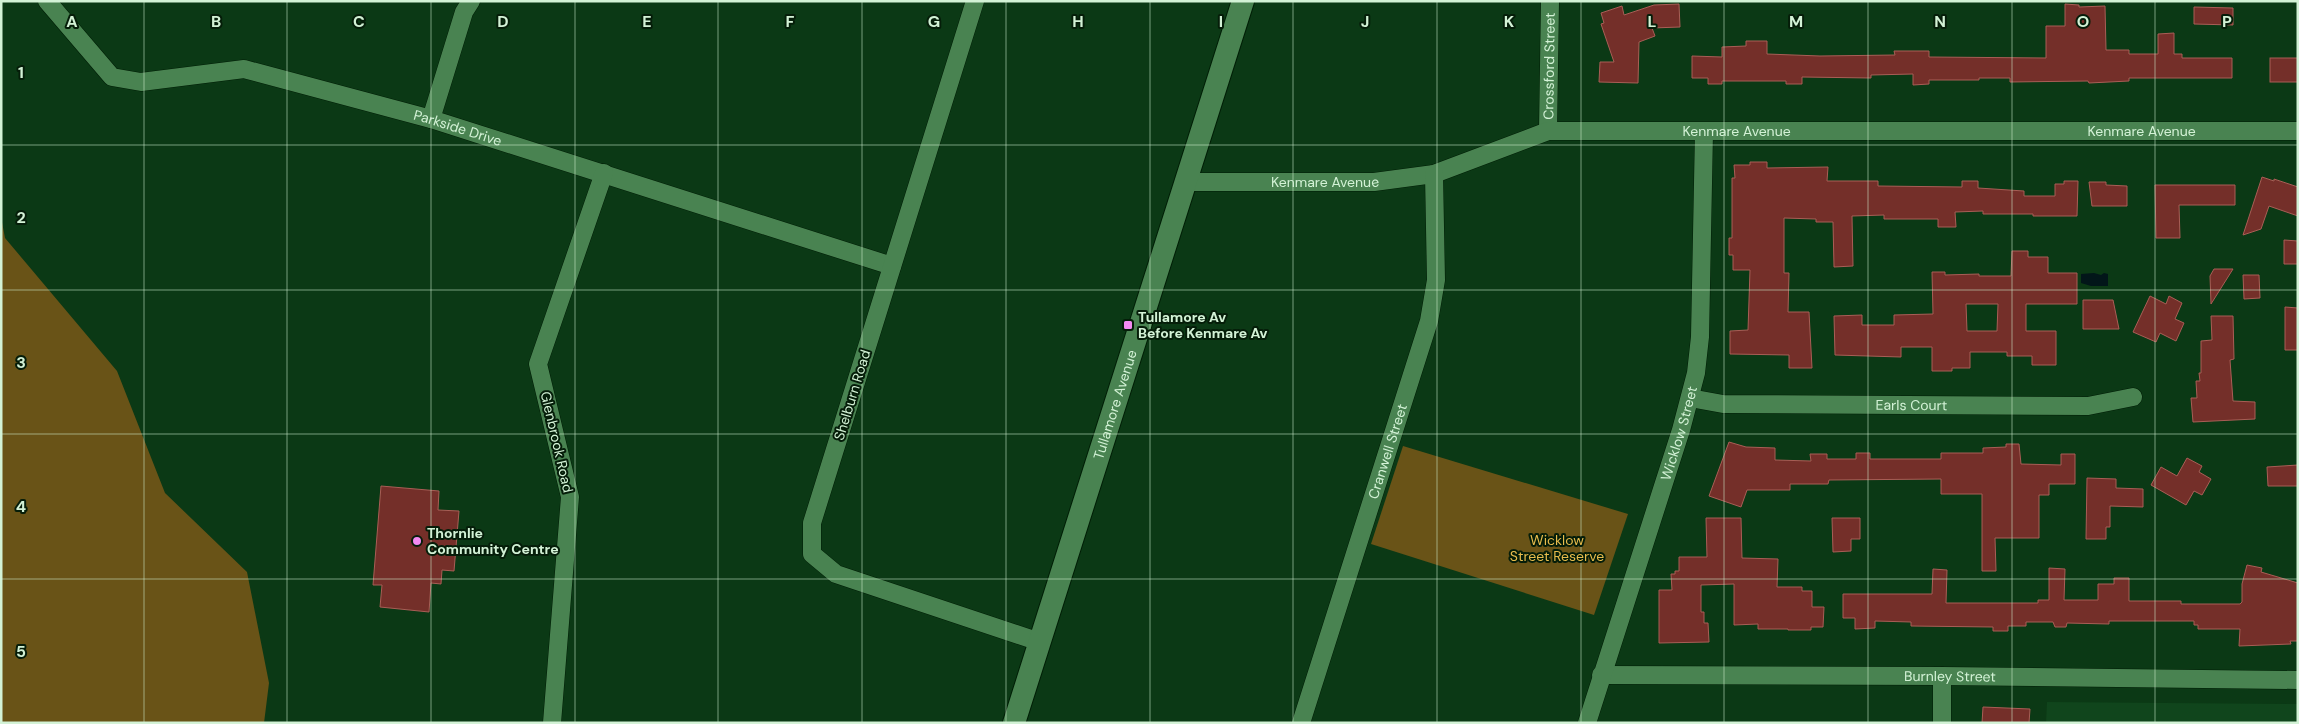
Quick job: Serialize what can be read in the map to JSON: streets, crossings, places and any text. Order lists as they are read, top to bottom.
{
  "streets": {
    "street": [
      "Crossford Street",
      "Parkside Drive",
      "Kenmare Avenue",
      "Shelburn Road",
      "Tullamore Avenue",
      "Earls Court",
      "Wicklow Street",
      "Glenbrook Road",
      "Cranwell Street",
      "Burnley Street"
    ]
  },
  "crossings": [
    ["Crossford Street", "Kenmare Avenue"],
    ["Parkside Drive", "Shelburn Road"],
    ["Parkside Drive", "Glenbrook Road"],
    ["Kenmare Avenue", "Tullamore Avenue"],
    ["Kenmare Avenue", "Wicklow Street"],
    ["Kenmare Avenue", "Cranwell Street"],
    ["Shelburn Road", "Tullamore Avenue"],
    ["Earls Court", "Wicklow Street"],
    ["Wicklow Street", "Burnley Street"]
  ],
  "parks": ["Wicklow Street Reserve"],
  "places": {
    "transit": ["Tullamore Av Before Kenmare Av"],
    "other": ["Thornlie Community Centre"]
  },
  "grid": {
    "columns": [
      "A",
      "B",
      "C",
      "D",
      "E",
      "F",
      "G",
      "H",
      "I",
      "J",
      "K",
      "L",
      "M",
      "N",
      "O",
      "P"
    ],
    "rows": [
      "1",
      "2",
      "3",
      "4",
      "5"
    ]
  }
}
